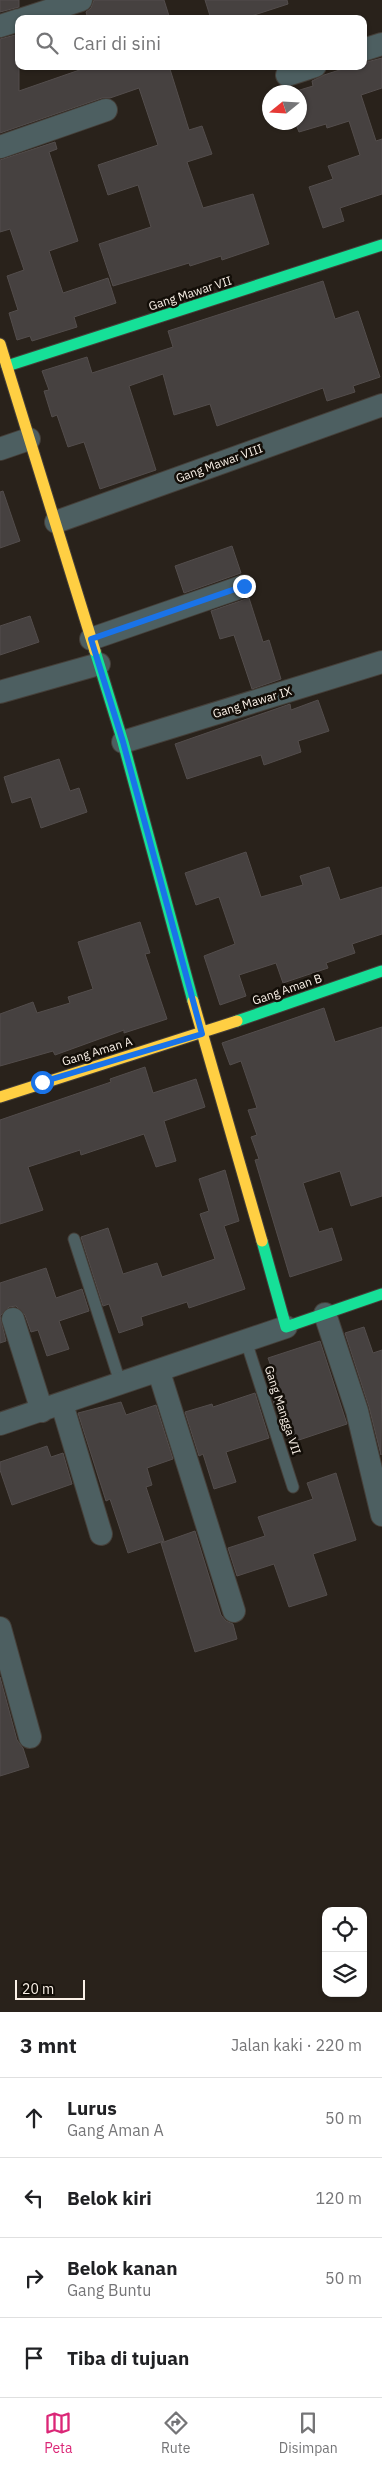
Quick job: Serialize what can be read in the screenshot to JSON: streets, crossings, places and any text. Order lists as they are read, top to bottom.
{
  "streets": {
    "street": [
      "Gang Mawar VII",
      "Gang Mawar VIII",
      "Gang Mawar IX",
      "Gang Aman B",
      "Gang Aman A"
    ],
    "lane": ["Gang Mangga VII"]
  },
  "crossings": [
    ["Gang Aman B", "Gang Aman A"]
  ],
  "scale_bar": "20 m",
  "north": "left",
  "page": {
    "search": "Cari di sini",
    "scale": "20 m",
    "heading": ["3 mnt", "Jalan kaki · 220 m"],
    "list": [
      ["Lurus", "Gang Aman A", "50 m"],
      ["Belok kiri", "120 m"],
      ["Belok kanan", "Gang Buntu", "50 m"],
      "Tiba di tujuan"
    ],
    "nav": ["Peta", "Rute", "Disimpan"]
  }
}
